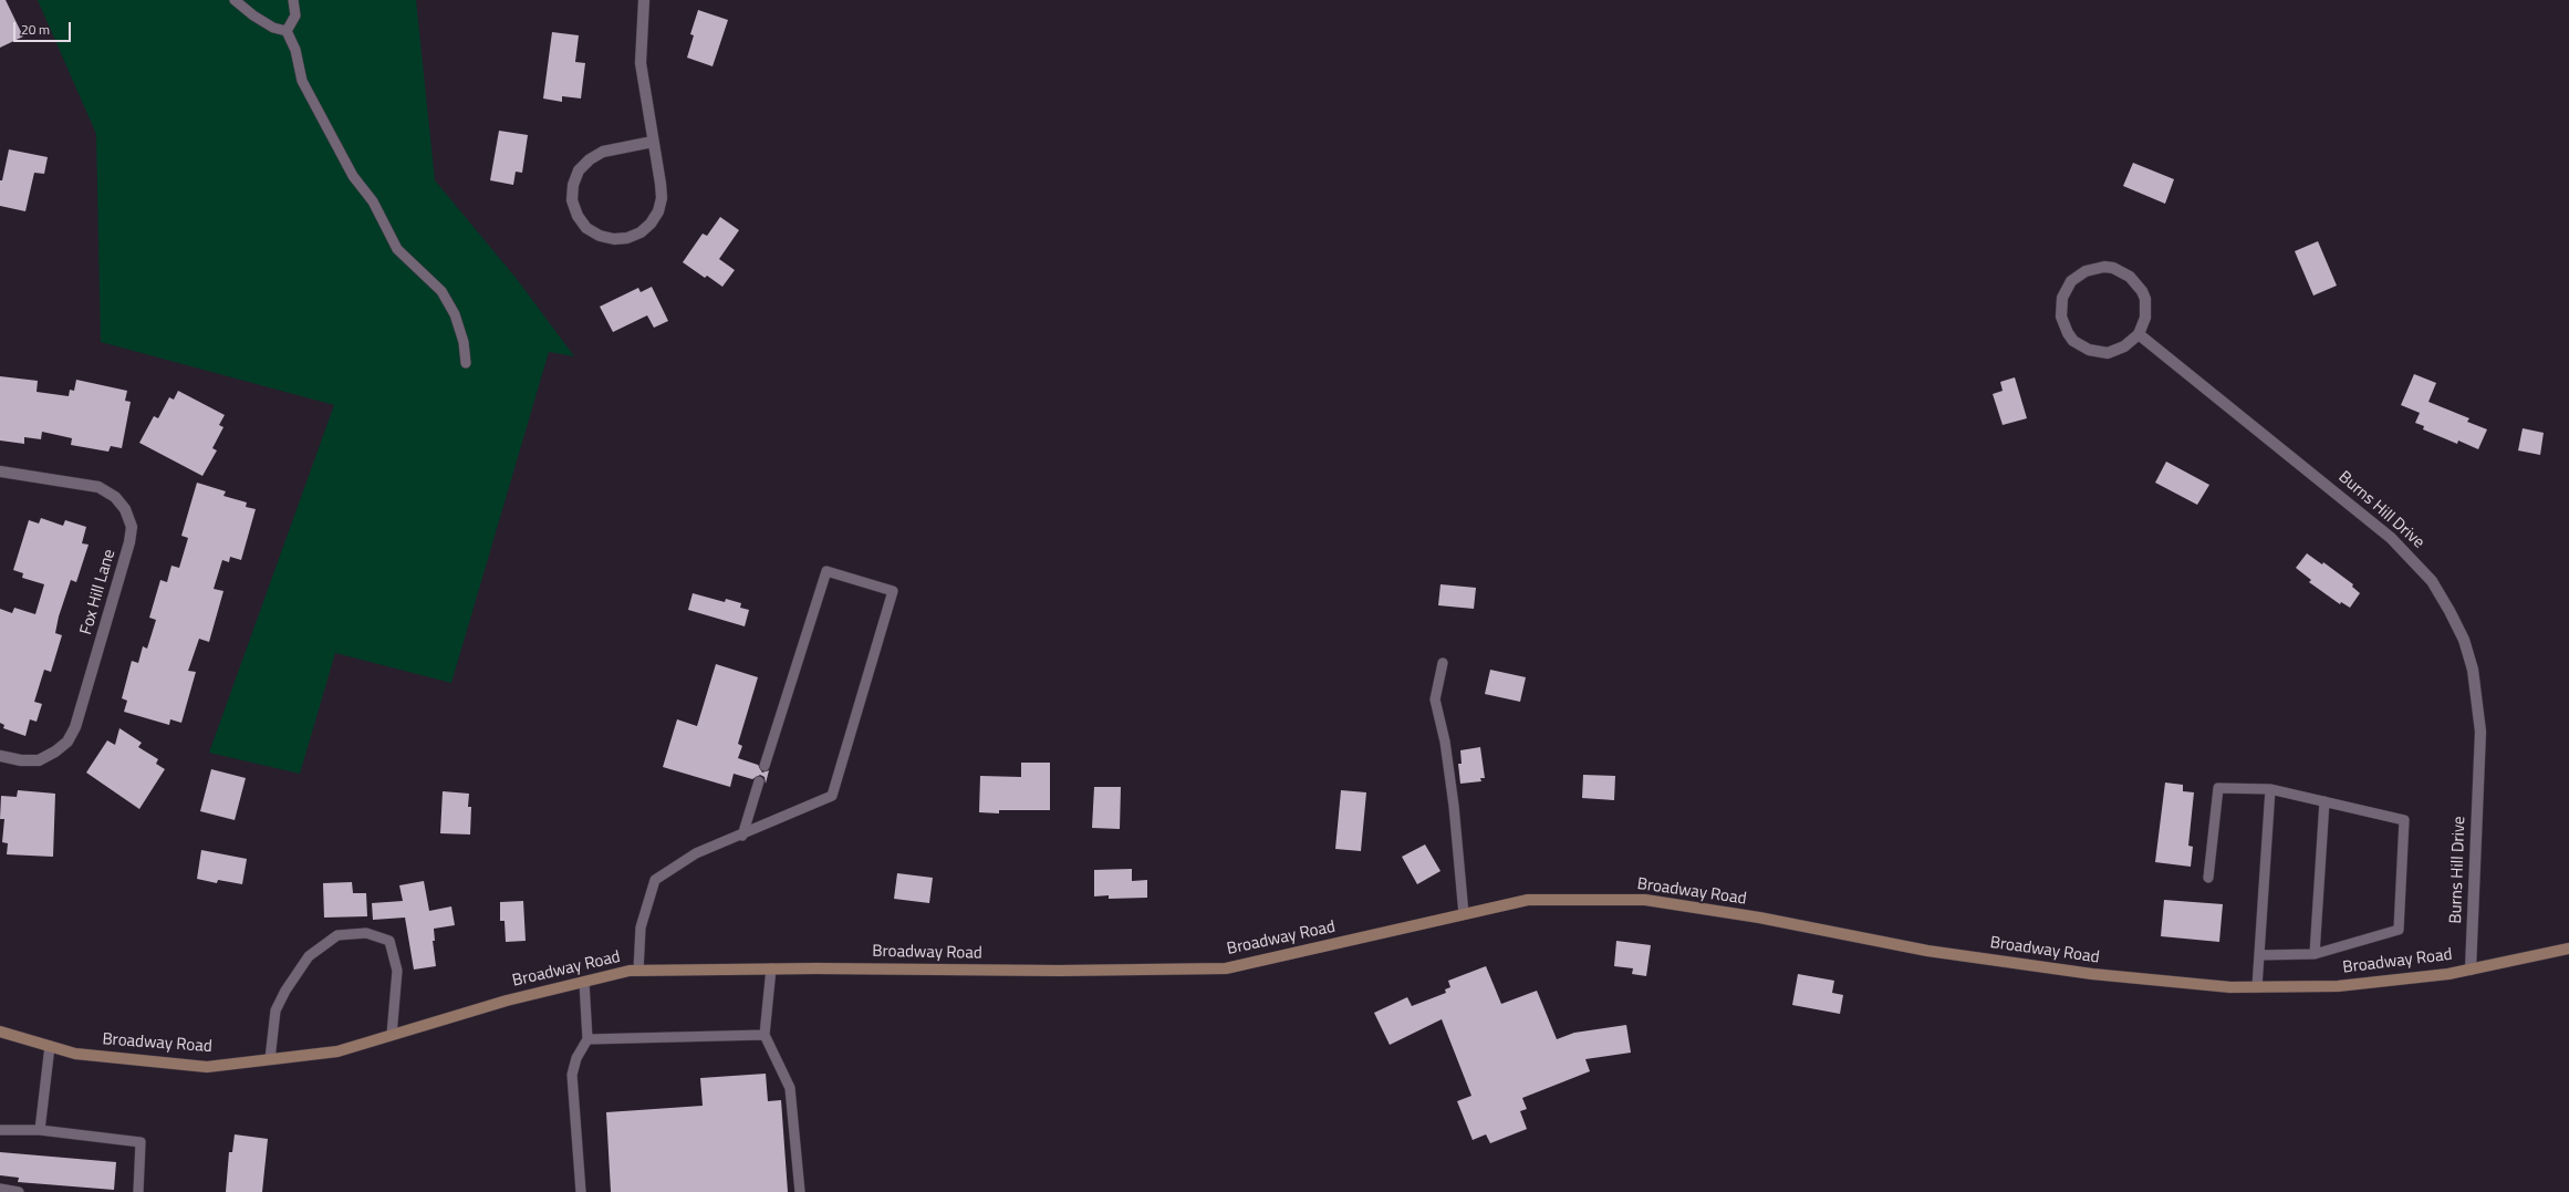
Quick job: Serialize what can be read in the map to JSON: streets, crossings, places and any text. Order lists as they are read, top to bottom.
{
  "streets": {
    "main road": ["Broadway Road"],
    "street": ["Burns Hill Drive", "Fox Hill Lane"]
  },
  "crossings": [
    ["Burns Hill Drive", "Broadway Road"]
  ],
  "scale_bar": "20 m"
}
